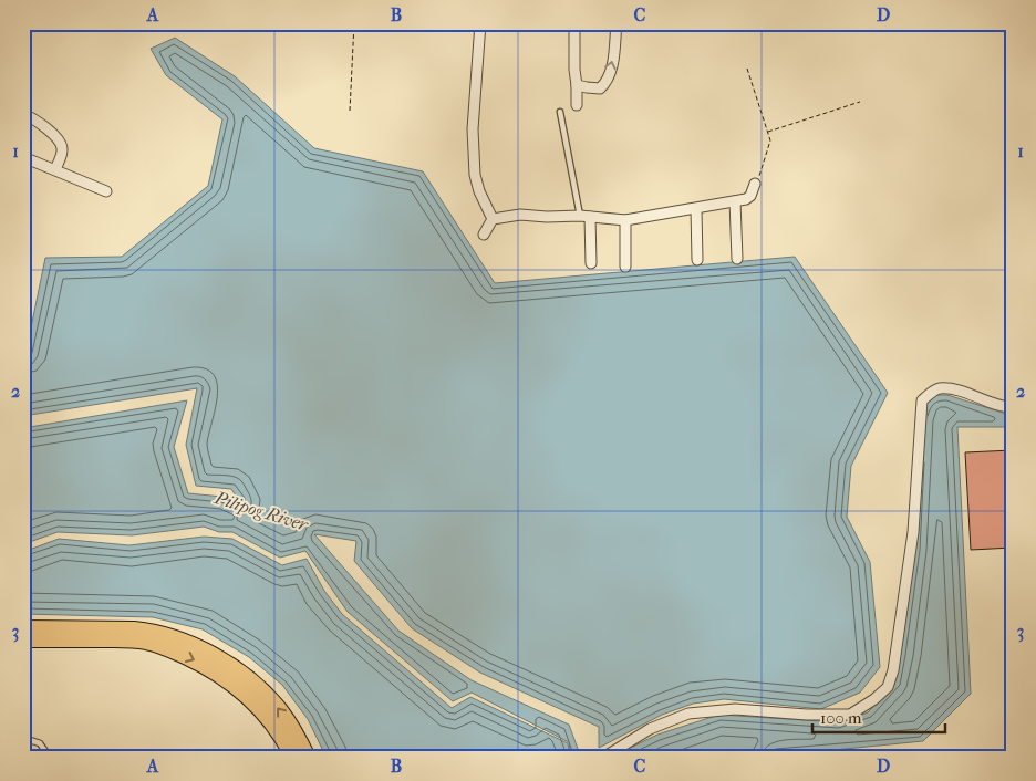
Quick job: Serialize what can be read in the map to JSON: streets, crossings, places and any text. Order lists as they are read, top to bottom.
{
  "water": ["Pilipog River"],
  "scale_bar": "100 m",
  "grid": {
    "columns": [
      "A",
      "B",
      "C",
      "D"
    ],
    "rows": ["1", "2", "3"]
  }
}
